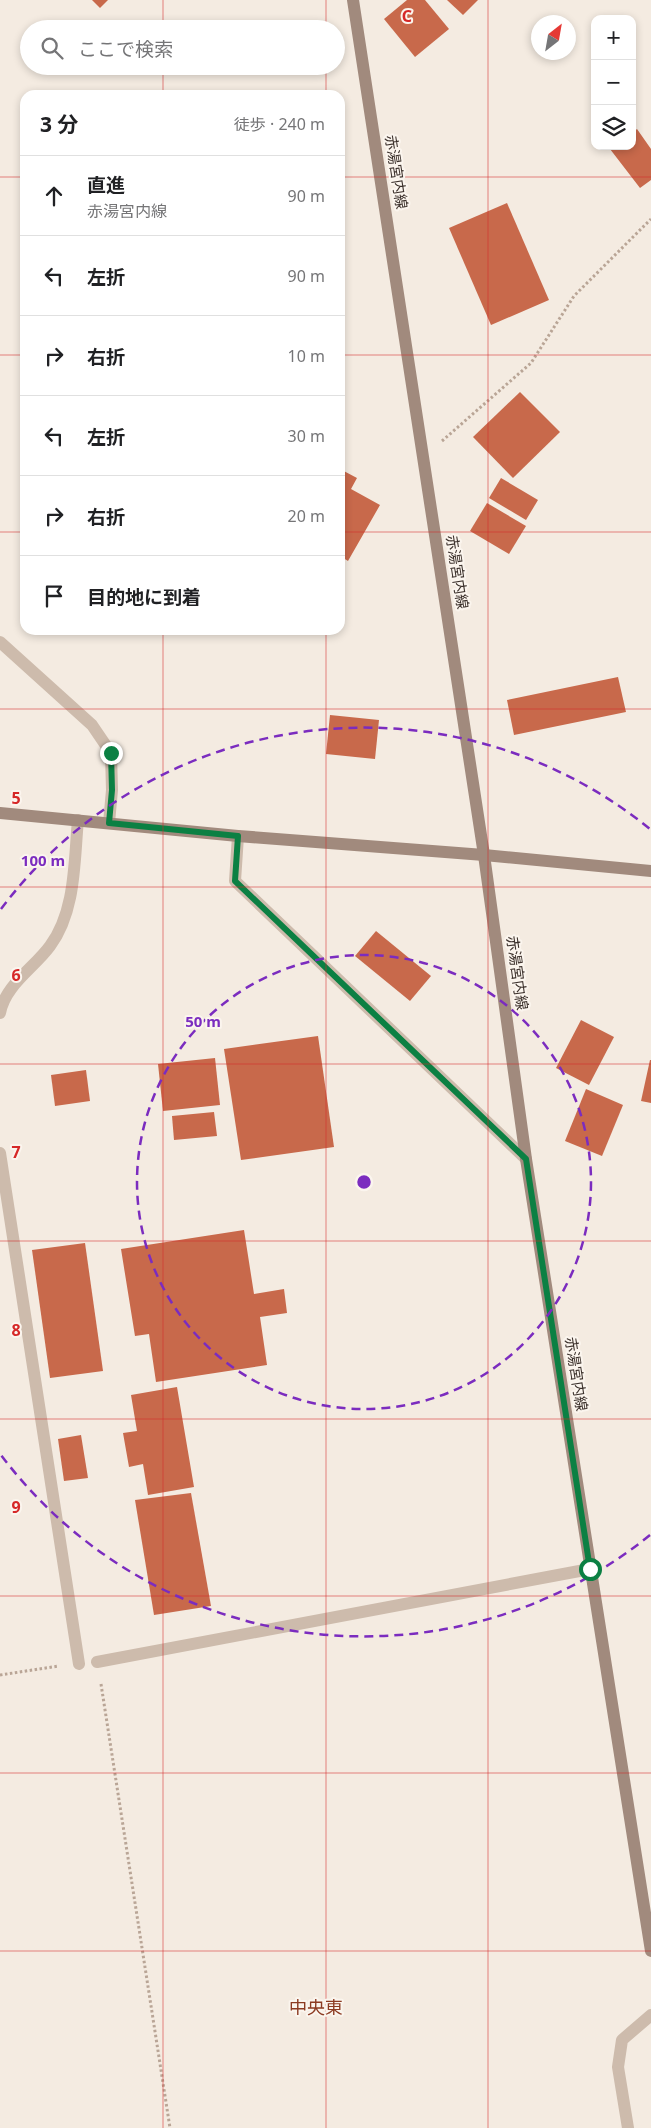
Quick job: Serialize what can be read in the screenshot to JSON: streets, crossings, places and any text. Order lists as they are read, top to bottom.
{
  "streets": {
    "main road": ["赤湯宮内線"]
  },
  "districts": ["中央東"],
  "north": "top right",
  "page": {
    "map_buttons": ["+", "−"],
    "search": "ここで検索",
    "heading": ["3 分", "徒歩 · 240 m"],
    "list": [
      ["直進", "赤湯宮内線", "90 m"],
      ["左折", "90 m"],
      ["右折", "10 m"],
      ["左折", "30 m"],
      ["右折", "20 m"],
      "目的地に到着"
    ]
  },
  "grid": {
    "columns": ["C"],
    "rows": [
      "5",
      "6",
      "7",
      "8",
      "9"
    ]
  },
  "rings": ["100 m", "50 m"]
}
